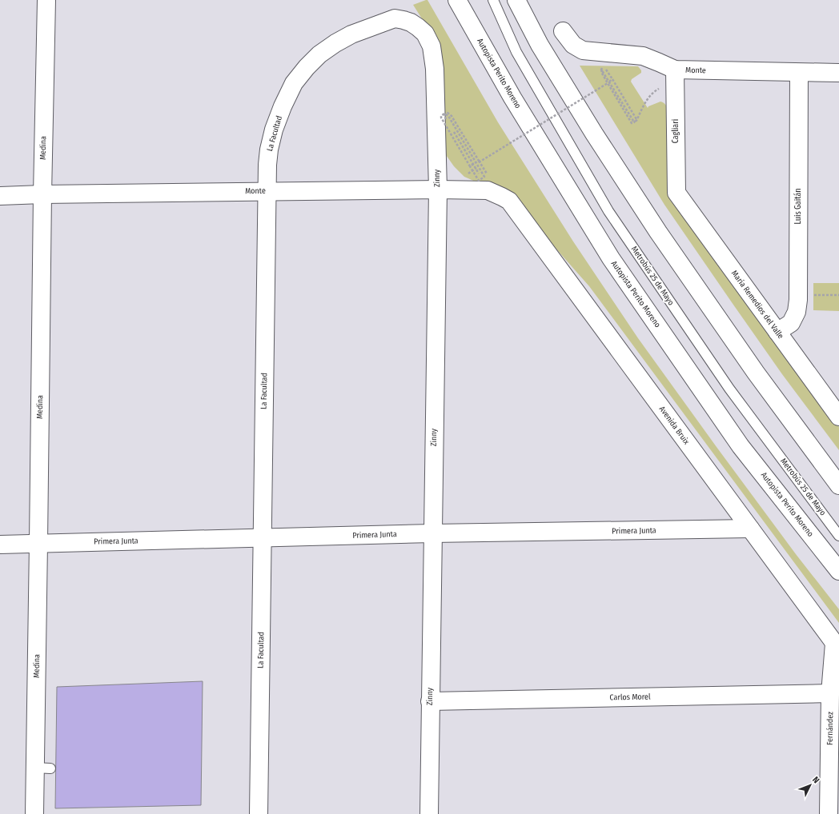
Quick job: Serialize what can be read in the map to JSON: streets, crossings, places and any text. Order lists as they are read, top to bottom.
{
  "streets": {
    "main road": [
      "Monte",
      "Autopista Perito Moreno",
      "Cagliari",
      "La Facultad",
      "Medina",
      "Zinny",
      "Luis Gaitán",
      "María Remedios del Valle",
      "Avenida Bruix",
      "Primera Junta",
      "Carlos Morel",
      "Fernández"
    ],
    "lane": ["Metrobús 25 de Mayo"]
  },
  "crossings": [
    ["Monte", "Cagliari"],
    ["Monte", "La Facultad"],
    ["Monte", "Medina"],
    ["Monte", "Zinny"],
    ["Monte", "Luis Gaitán"],
    ["Monte", "Avenida Bruix"],
    ["Cagliari", "María Remedios del Valle"],
    ["La Facultad", "Zinny"],
    ["La Facultad", "Primera Junta"],
    ["Medina", "Primera Junta"],
    ["Zinny", "Primera Junta"],
    ["Zinny", "Carlos Morel"],
    ["Luis Gaitán", "María Remedios del Valle"],
    ["Avenida Bruix", "Primera Junta"],
    ["Avenida Bruix", "Fernández"],
    ["Carlos Morel", "Fernández"]
  ],
  "north": "top right"
}
